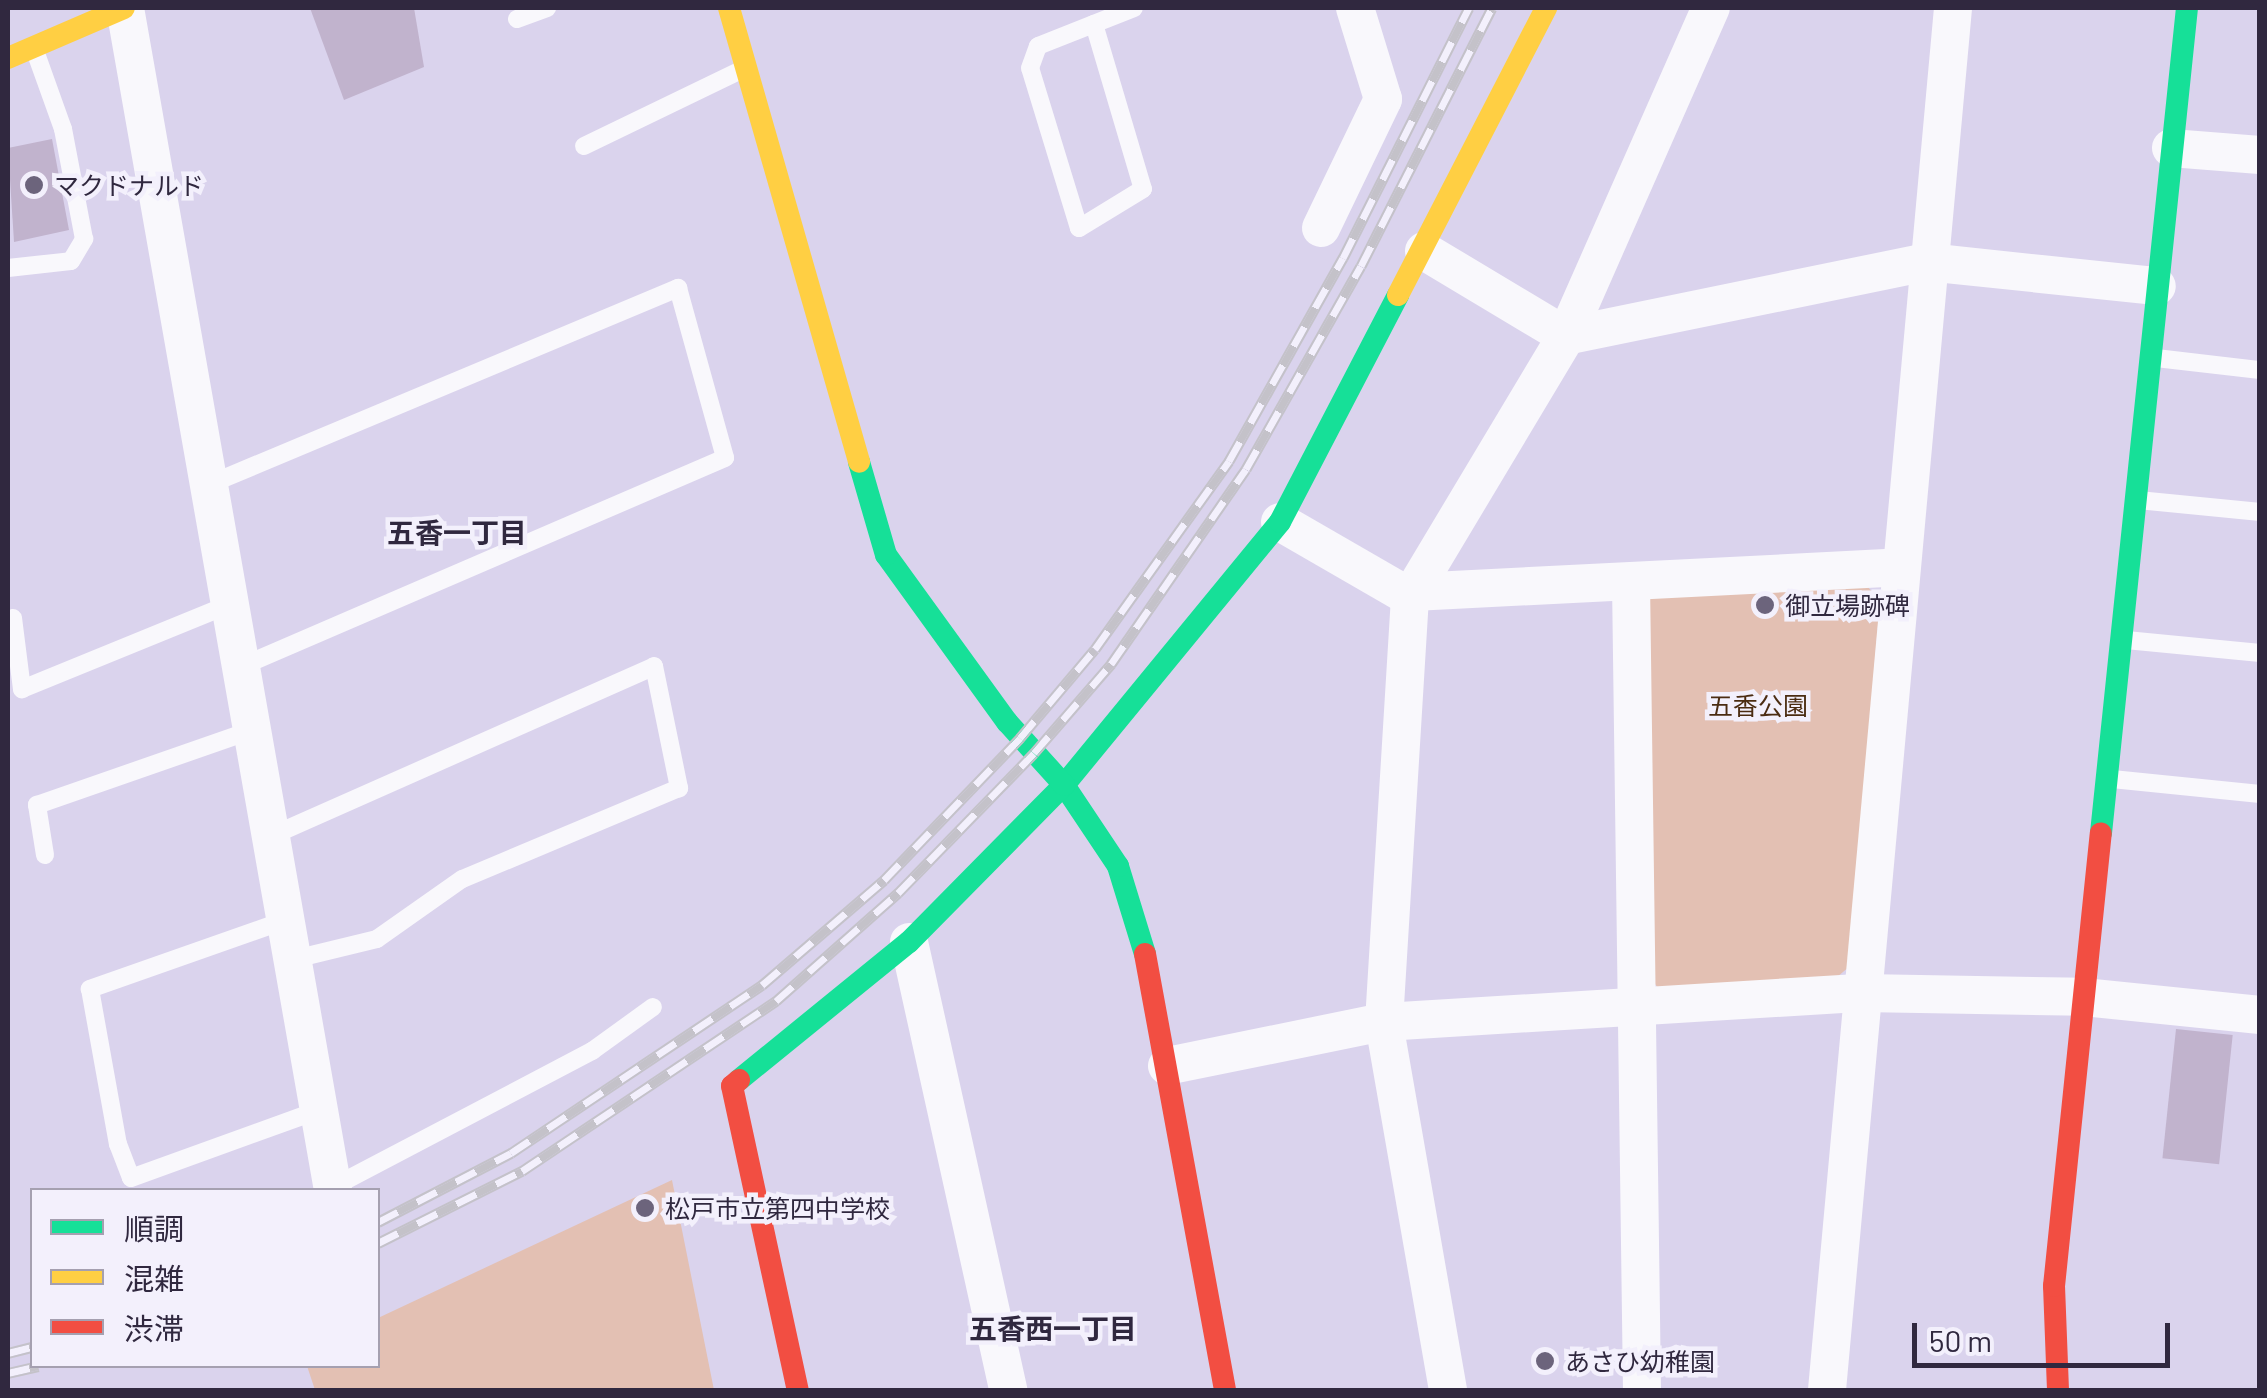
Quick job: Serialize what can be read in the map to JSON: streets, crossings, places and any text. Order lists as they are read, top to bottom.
{
  "districts": ["五香一丁目", "五香西一丁目"],
  "parks": ["五香公園"],
  "places": [
    "マクドナルド",
    "御立場跡碑",
    "松戸市立第四中学校",
    "あさひ幼稚園"
  ],
  "legend": ["順調", "混雑", "渋滞"],
  "scale_bar": "50 m"
}
